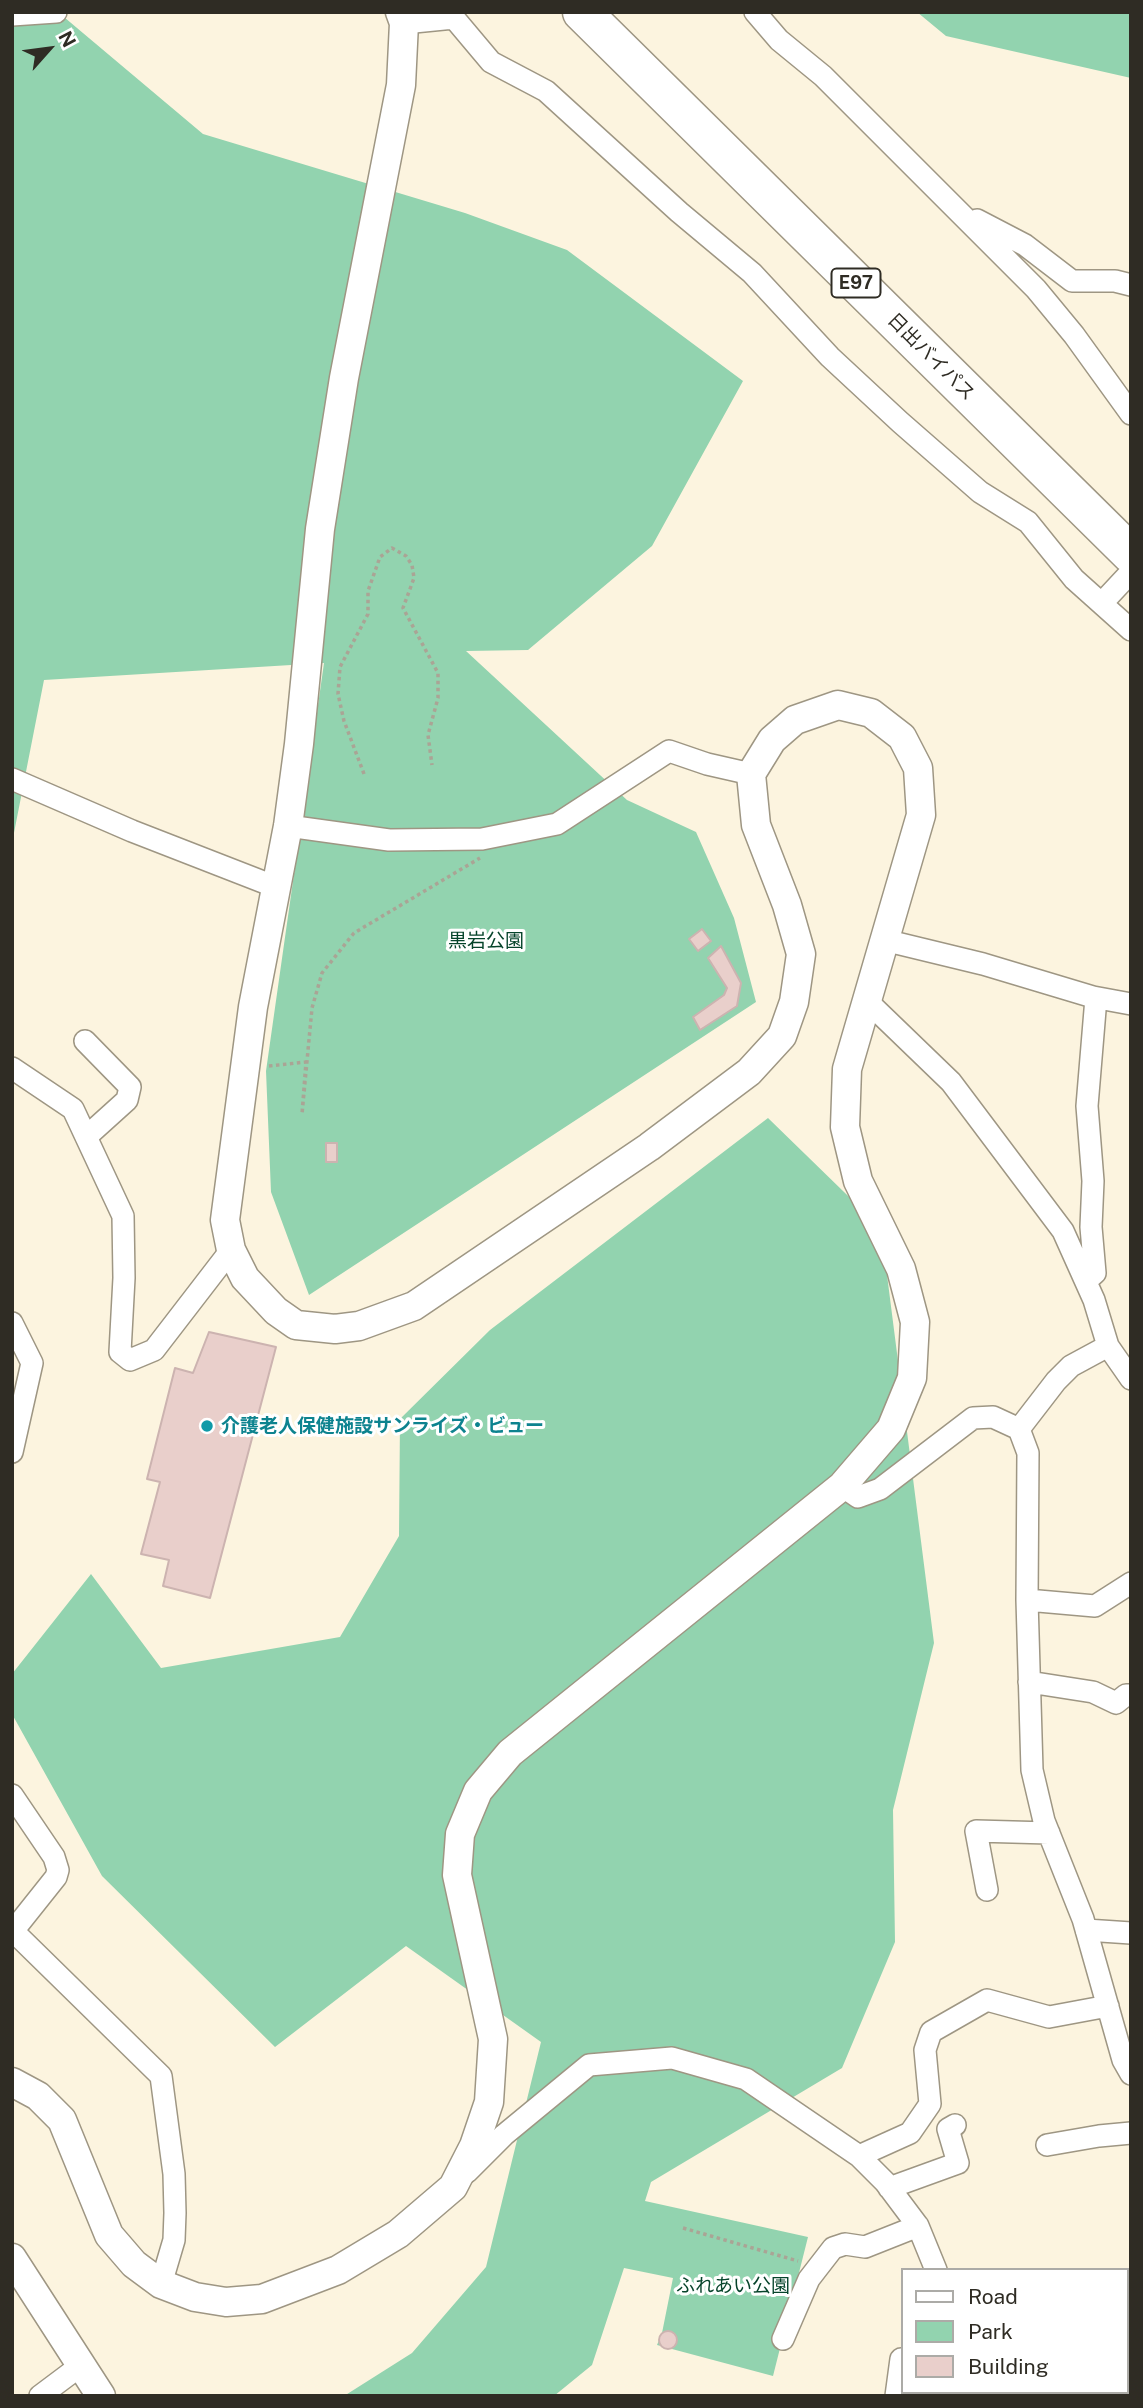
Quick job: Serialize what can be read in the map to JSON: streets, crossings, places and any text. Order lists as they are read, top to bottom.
{
  "streets": {
    "highway": ["E97", "日出バイパス"]
  },
  "parks": ["黒岩公園", "ふれあい公園"],
  "places": ["介護老人保健施設サンライズ・ビュー"],
  "legend": ["Road", "Park", "Building"],
  "north": "top right"
}
